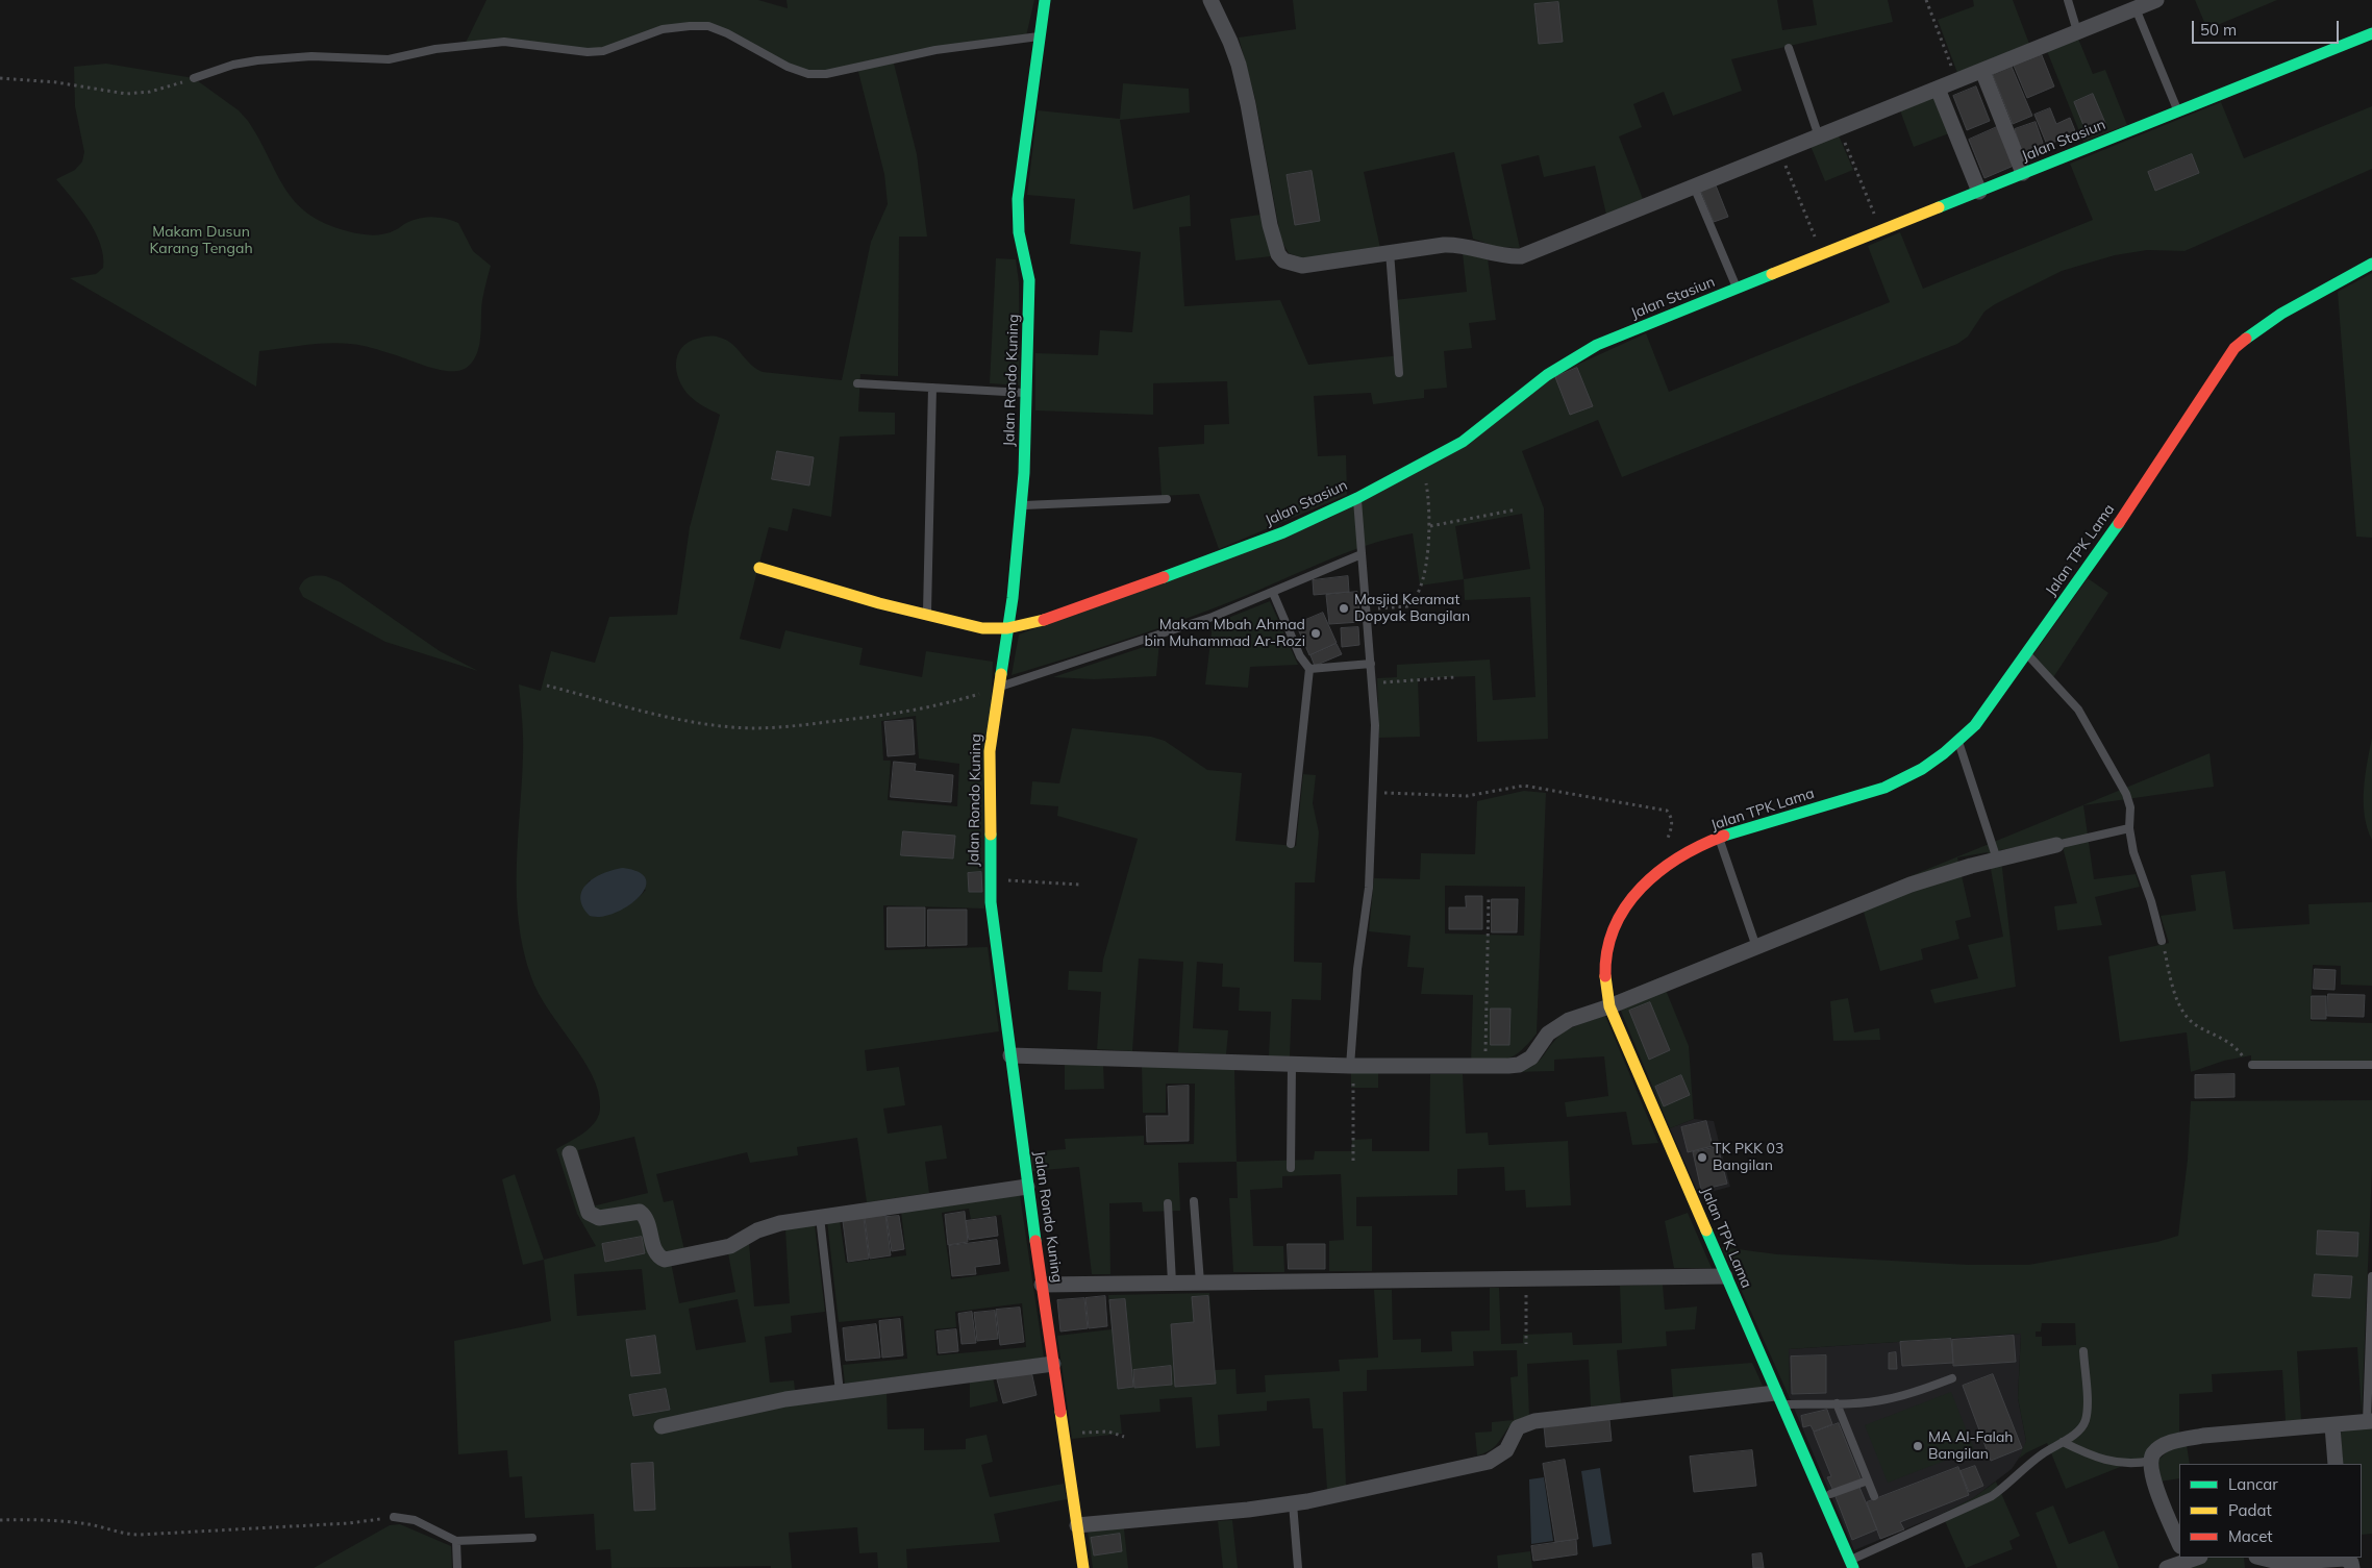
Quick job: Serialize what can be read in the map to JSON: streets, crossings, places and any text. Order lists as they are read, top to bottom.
{
  "streets": {
    "street": ["Jalan Stasiun", "Jalan Rondo Kuning", "Jalan TPK Lama"]
  },
  "crossings": [
    ["Jalan Stasiun", "Jalan Rondo Kuning"]
  ],
  "parks": ["Makam Dusun Karang Tengah"],
  "places": [
    "Masjid Keramat Dopyak Bangilan",
    "Makam Mbah Ahmad bin Muhammad Ar-Rozi",
    "TK PKK 03 Bangilan",
    "MA Al-Falah Bangilan"
  ],
  "legend": ["Lancar", "Padat", "Macet"],
  "scale_bar": "50 m"
}
